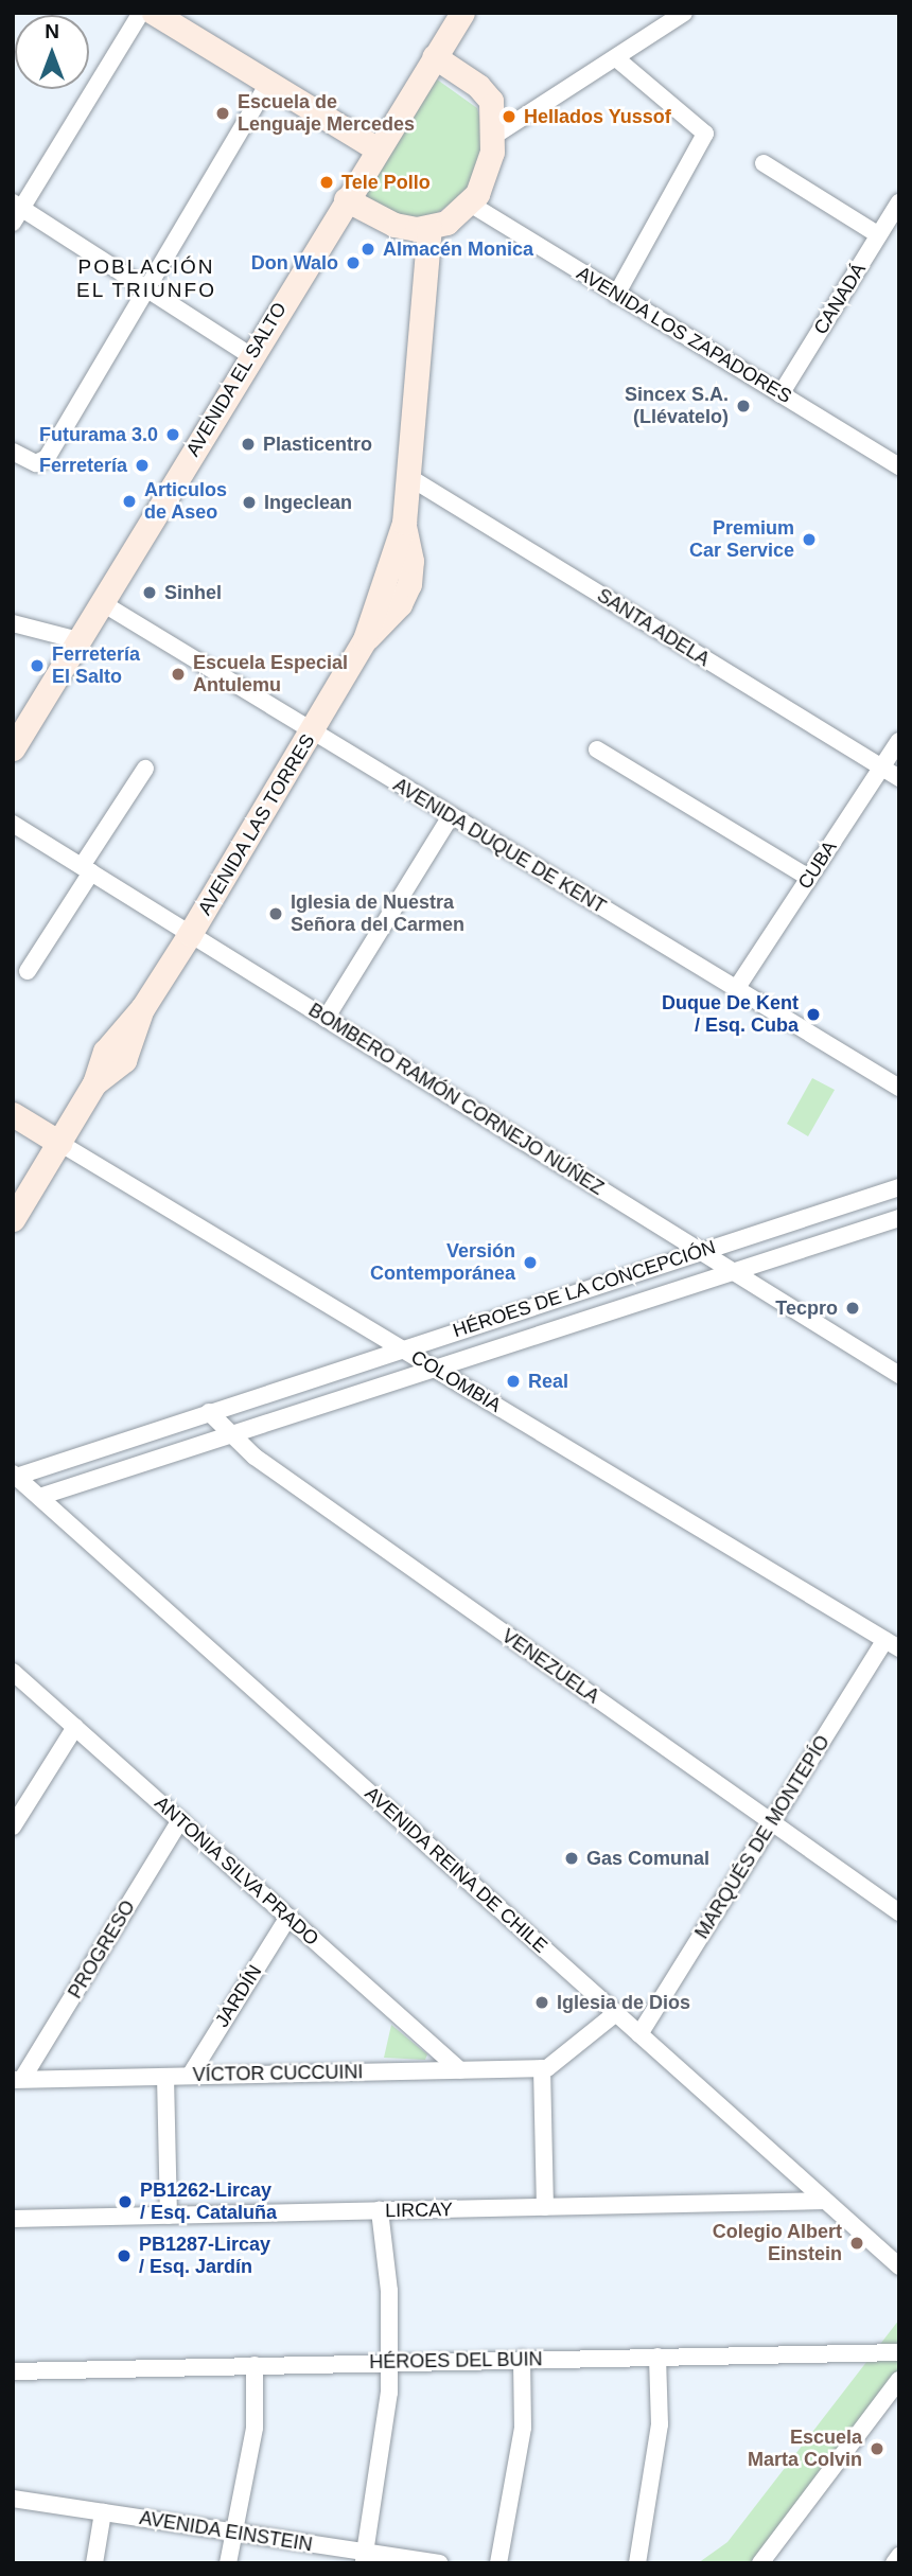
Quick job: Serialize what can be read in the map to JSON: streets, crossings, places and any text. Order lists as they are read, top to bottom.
{
  "streets": {
    "street": [
      "CANADÁ",
      "AVENIDA LOS ZAPADORES",
      "AVENIDA EL SALTO",
      "SANTA ADELA",
      "AVENIDA LAS TORRES",
      "AVENIDA DUQUE DE KENT",
      "CUBA",
      "BOMBERO RAMÓN CORNEJO NÚÑEZ",
      "HÉROES DE LA CONCEPCIÓN",
      "COLOMBIA",
      "VENEZUELA",
      "MARQUÉS DE MONTEPÍO",
      "AVENIDA REINA DE CHILE",
      "ANTONIA SILVA PRADO",
      "PROGRESO",
      "JARDÍN",
      "VÍCTOR CUCCUINI",
      "LIRCAY",
      "HÉROES DEL BUIN",
      "AVENIDA EINSTEIN"
    ]
  },
  "crossings": [
    ["CANADÁ", "AVENIDA LOS ZAPADORES"],
    ["AVENIDA EL SALTO", "AVENIDA DUQUE DE KENT"],
    ["SANTA ADELA", "AVENIDA LAS TORRES"],
    ["SANTA ADELA", "CUBA"],
    ["AVENIDA LAS TORRES", "AVENIDA DUQUE DE KENT"],
    ["AVENIDA LAS TORRES", "BOMBERO RAMÓN CORNEJO NÚÑEZ"],
    ["AVENIDA LAS TORRES", "COLOMBIA"],
    ["AVENIDA DUQUE DE KENT", "CUBA"],
    ["BOMBERO RAMÓN CORNEJO NÚÑEZ", "HÉROES DE LA CONCEPCIÓN"],
    ["HÉROES DE LA CONCEPCIÓN", "COLOMBIA"],
    ["HÉROES DE LA CONCEPCIÓN", "VENEZUELA"],
    ["HÉROES DE LA CONCEPCIÓN", "AVENIDA REINA DE CHILE"],
    ["COLOMBIA", "MARQUÉS DE MONTEPÍO"],
    ["VENEZUELA", "MARQUÉS DE MONTEPÍO"],
    ["MARQUÉS DE MONTEPÍO", "AVENIDA REINA DE CHILE"],
    ["AVENIDA REINA DE CHILE", "LIRCAY"],
    ["ANTONIA SILVA PRADO", "PROGRESO"],
    ["ANTONIA SILVA PRADO", "JARDÍN"],
    ["ANTONIA SILVA PRADO", "VÍCTOR CUCCUINI"],
    ["PROGRESO", "VÍCTOR CUCCUINI"],
    ["JARDÍN", "VÍCTOR CUCCUINI"]
  ],
  "districts": ["POBLACIÓN EL TRIUNFO"],
  "places": [
    "Escuela de Lenguaje Mercedes",
    "Hellados Yussof",
    "Tele Pollo",
    "Almacén Monica",
    "Don Walo",
    "Sincex S.A. (Llévatelo)",
    "Futurama 3.0",
    "Plasticentro",
    "Ferretería",
    "Articulos de Aseo",
    "Ingeclean",
    "Premium Car Service",
    "Sinhel",
    "Ferretería El Salto",
    "Escuela Especial Antulemu",
    "Iglesia de Nuestra Señora del Carmen",
    "Duque De Kent / Esq. Cuba",
    "Versión Contemporánea",
    "Tecpro",
    "Real",
    "Gas Comunal",
    "Iglesia de Dios",
    "PB1262-Lircay / Esq. Cataluña",
    "Colegio Albert Einstein",
    "PB1287-Lircay / Esq. Jardín",
    "Escuela Marta Colvin"
  ],
  "north": "top"
}
